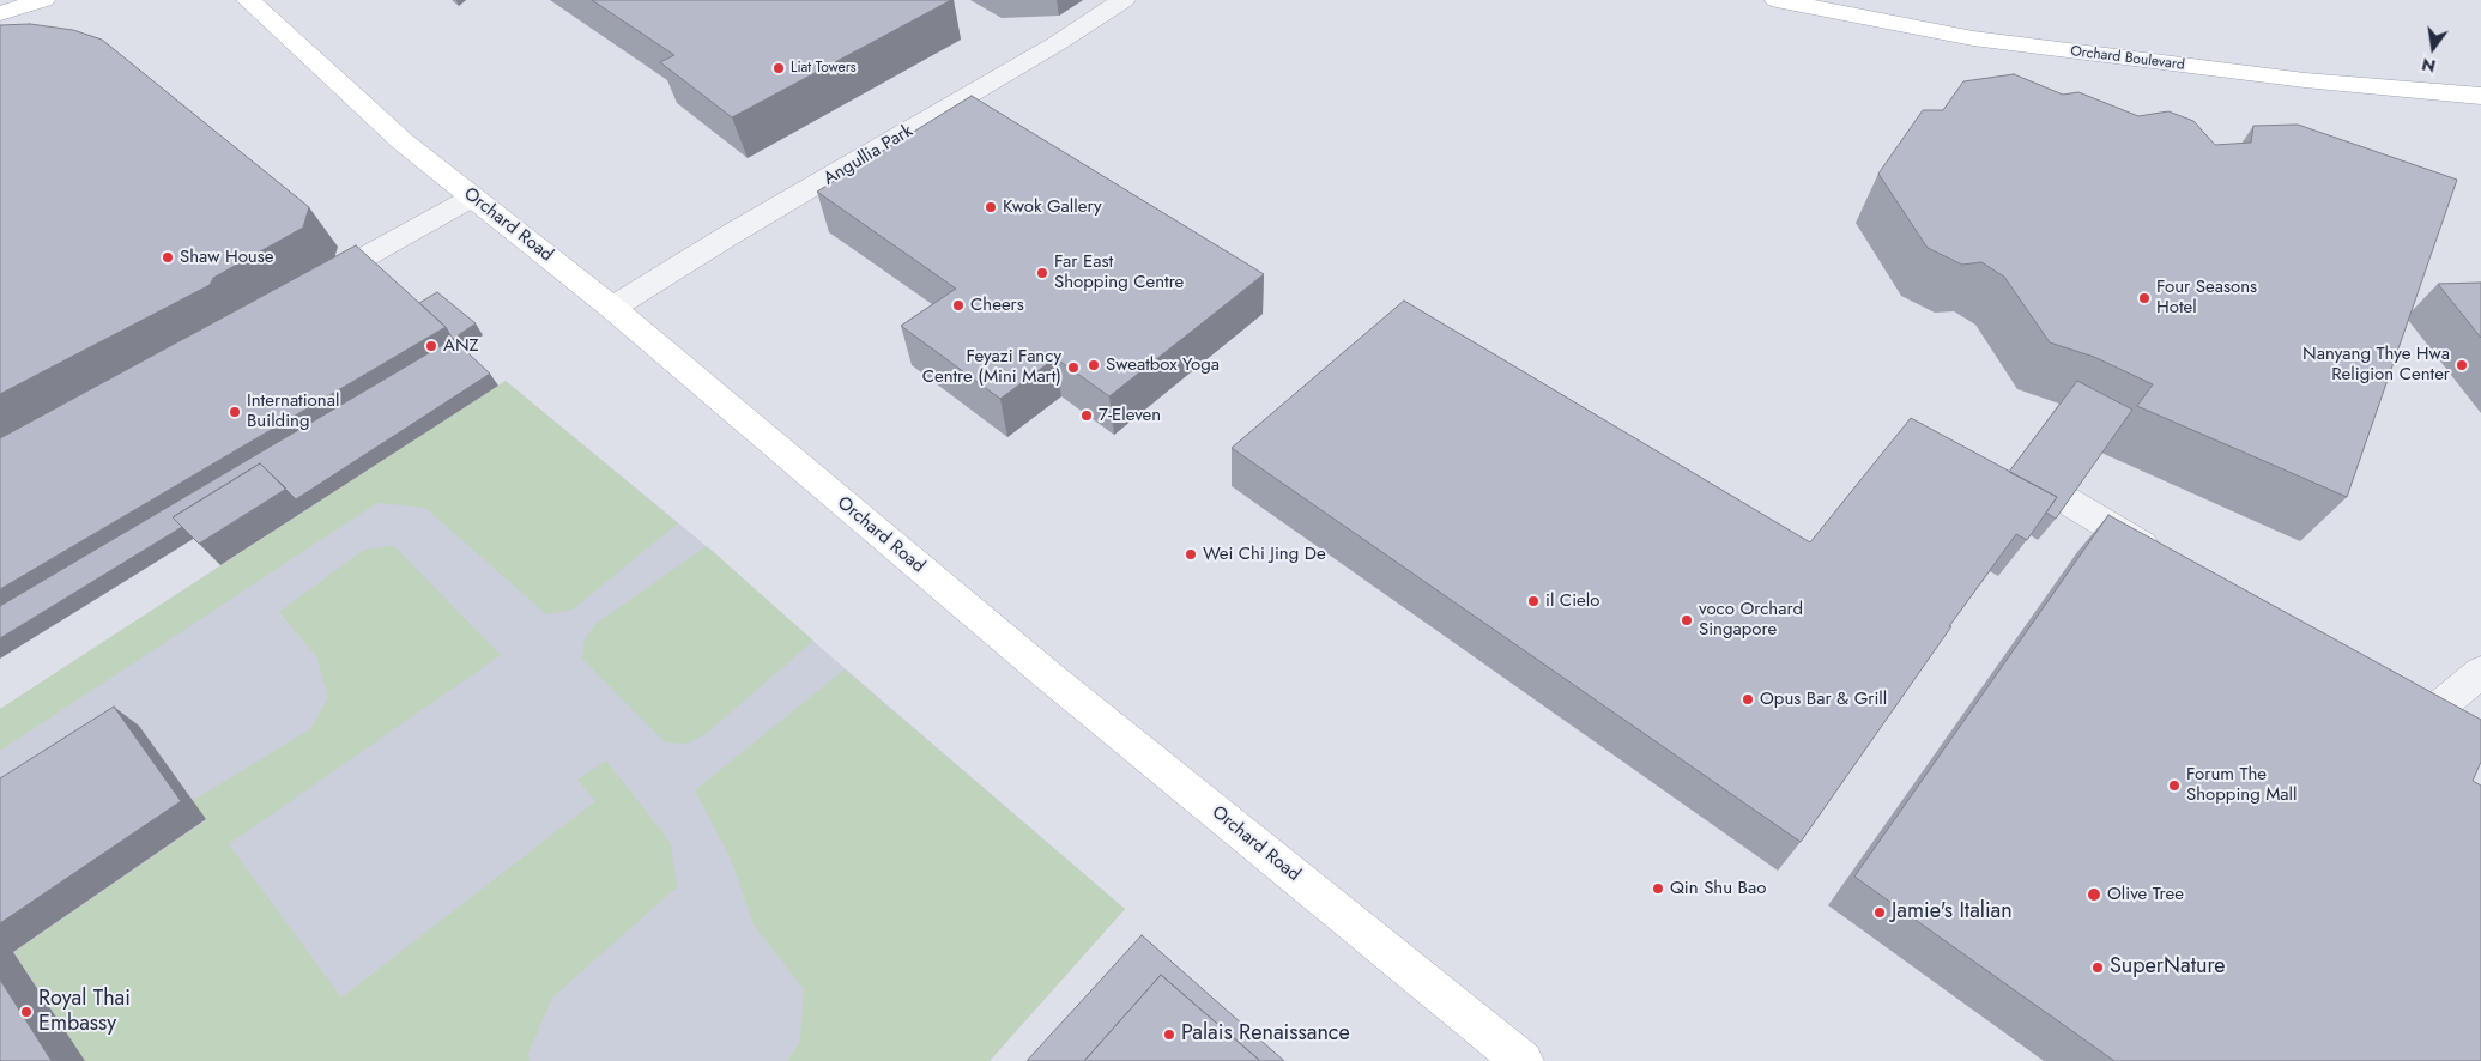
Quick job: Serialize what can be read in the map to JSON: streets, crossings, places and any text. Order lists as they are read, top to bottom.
{
  "streets": {
    "main road": ["Orchard Boulevard", "Orchard Road"],
    "street": ["Angullia Park"]
  },
  "crossings": [
    ["Angullia Park", "Orchard Road"]
  ],
  "places": [
    "Liat Towers",
    "Kwok Gallery",
    "Shaw House",
    "Far East Shopping Centre",
    "Four Seasons Hotel",
    "Cheers",
    "ANZ",
    "Sweatbox Yoga",
    "Nanyang Thye Hwa Religion Center",
    "Feyazi Fancy Centre (Mini Mart)",
    "International Building",
    "7-Eleven",
    "Wei Chi Jing De",
    "il Cielo",
    "voco Orchard Singapore",
    "Opus Bar & Grill",
    "Forum The Shopping Mall",
    "Qin Shu Bao",
    "Olive Tree",
    "Jamie's Italian",
    "SuperNature",
    "Royal Thai Embassy",
    "Palais Renaissance"
  ],
  "north": "bottom"
}
